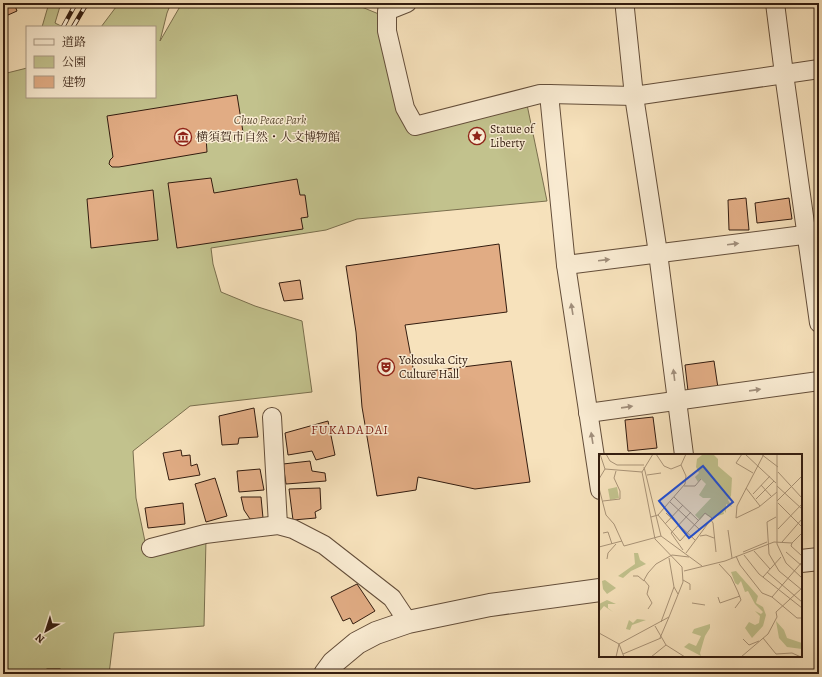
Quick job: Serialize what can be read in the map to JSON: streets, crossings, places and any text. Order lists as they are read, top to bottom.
{
  "districts": ["FUKADADAI"],
  "parks": ["Chuo Peace Park"],
  "places": {
    "place": ["Statue of Liberty"],
    "museum": ["横須賀市自然・人文博物館"],
    "theatre": ["Yokosuka City Culture Hall"]
  },
  "legend": ["道路", "公園", "建物"],
  "north": "bottom left"
}
